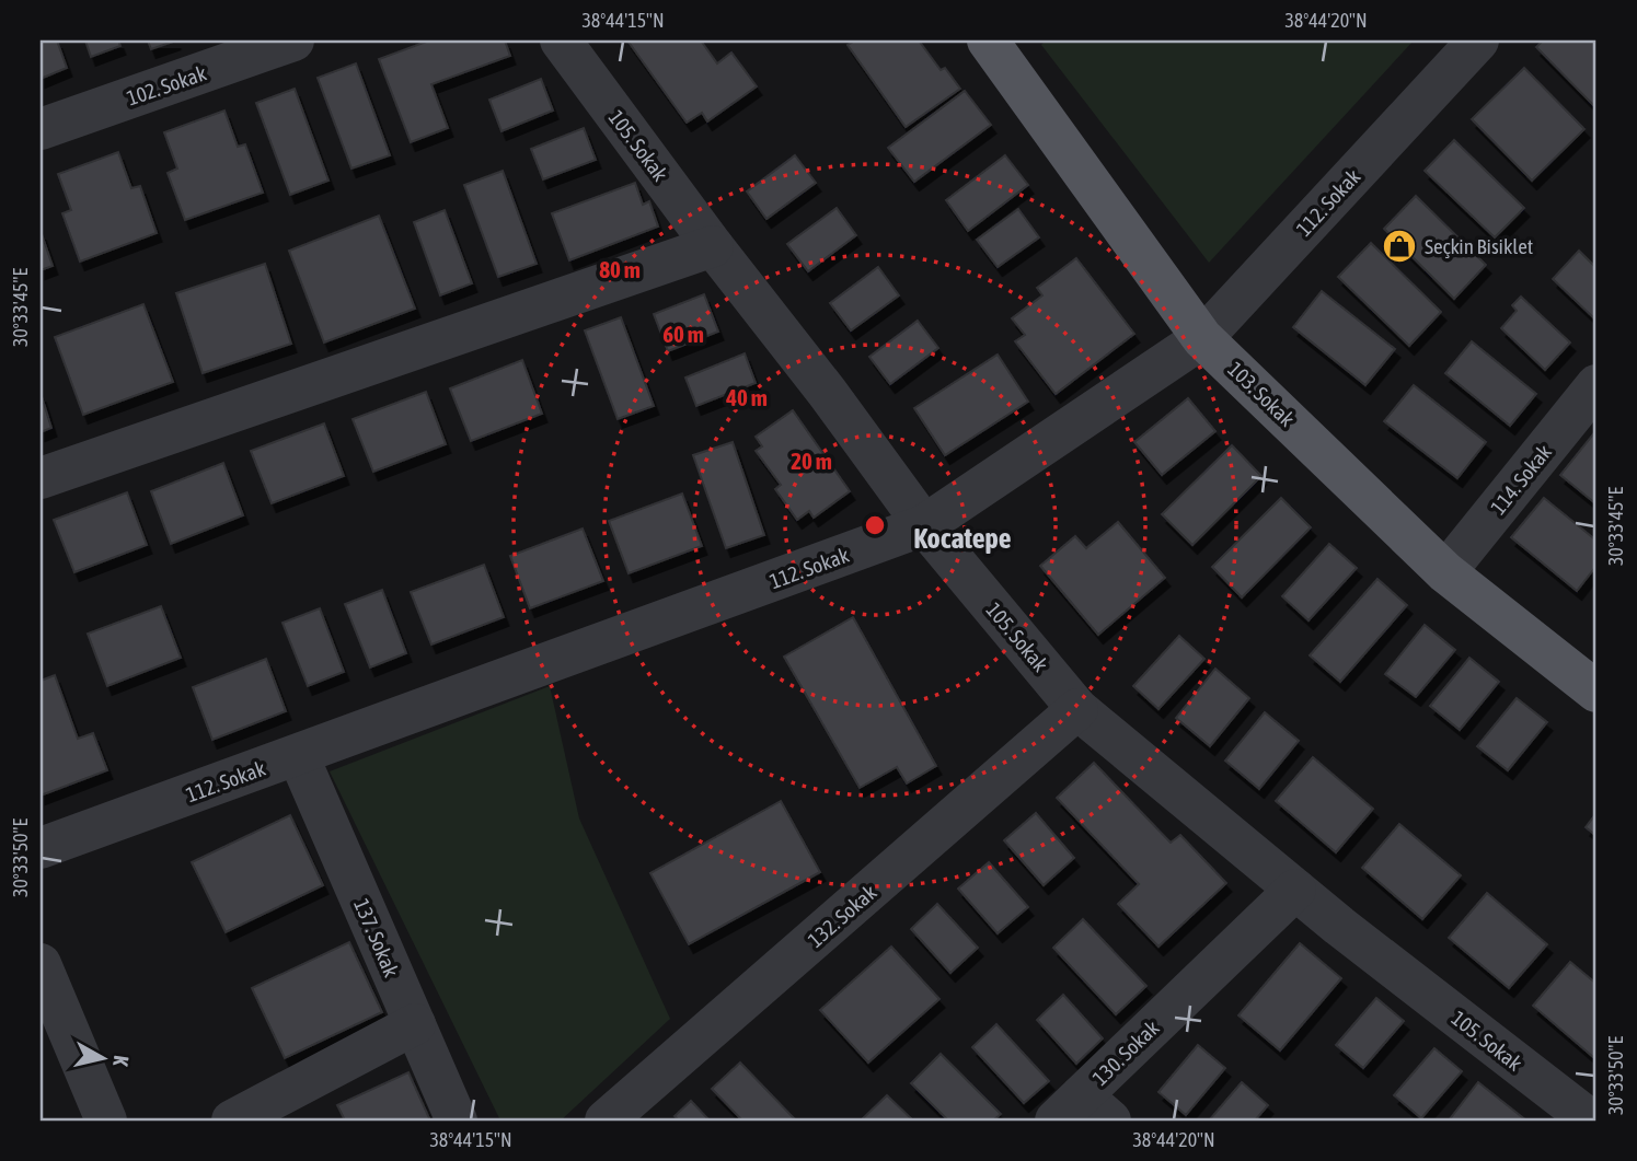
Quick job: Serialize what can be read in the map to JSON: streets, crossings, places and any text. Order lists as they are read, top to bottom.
{
  "streets": {
    "main road": ["103. Sokak"],
    "street": [
      "102. Sokak",
      "105. Sokak",
      "112. Sokak",
      "114. Sokak",
      "132. Sokak",
      "137. Sokak",
      "130. Sokak"
    ]
  },
  "crossings": [
    ["105. Sokak", "112. Sokak"],
    ["105. Sokak", "132. Sokak"],
    ["105. Sokak", "130. Sokak"],
    ["112. Sokak", "103. Sokak"],
    ["112. Sokak", "137. Sokak"],
    ["103. Sokak", "114. Sokak"]
  ],
  "districts": ["Kocatepe"],
  "places": {
    "shop": ["Seçkin Bisiklet"]
  },
  "north": "right",
  "coordinates": [
    "38°44'15\"N",
    "38°44'20\"N",
    "30°33'45\"E",
    "30°33'50\"E"
  ],
  "rings": [
    "80 m",
    "60 m",
    "40 m",
    "20 m"
  ]
}
